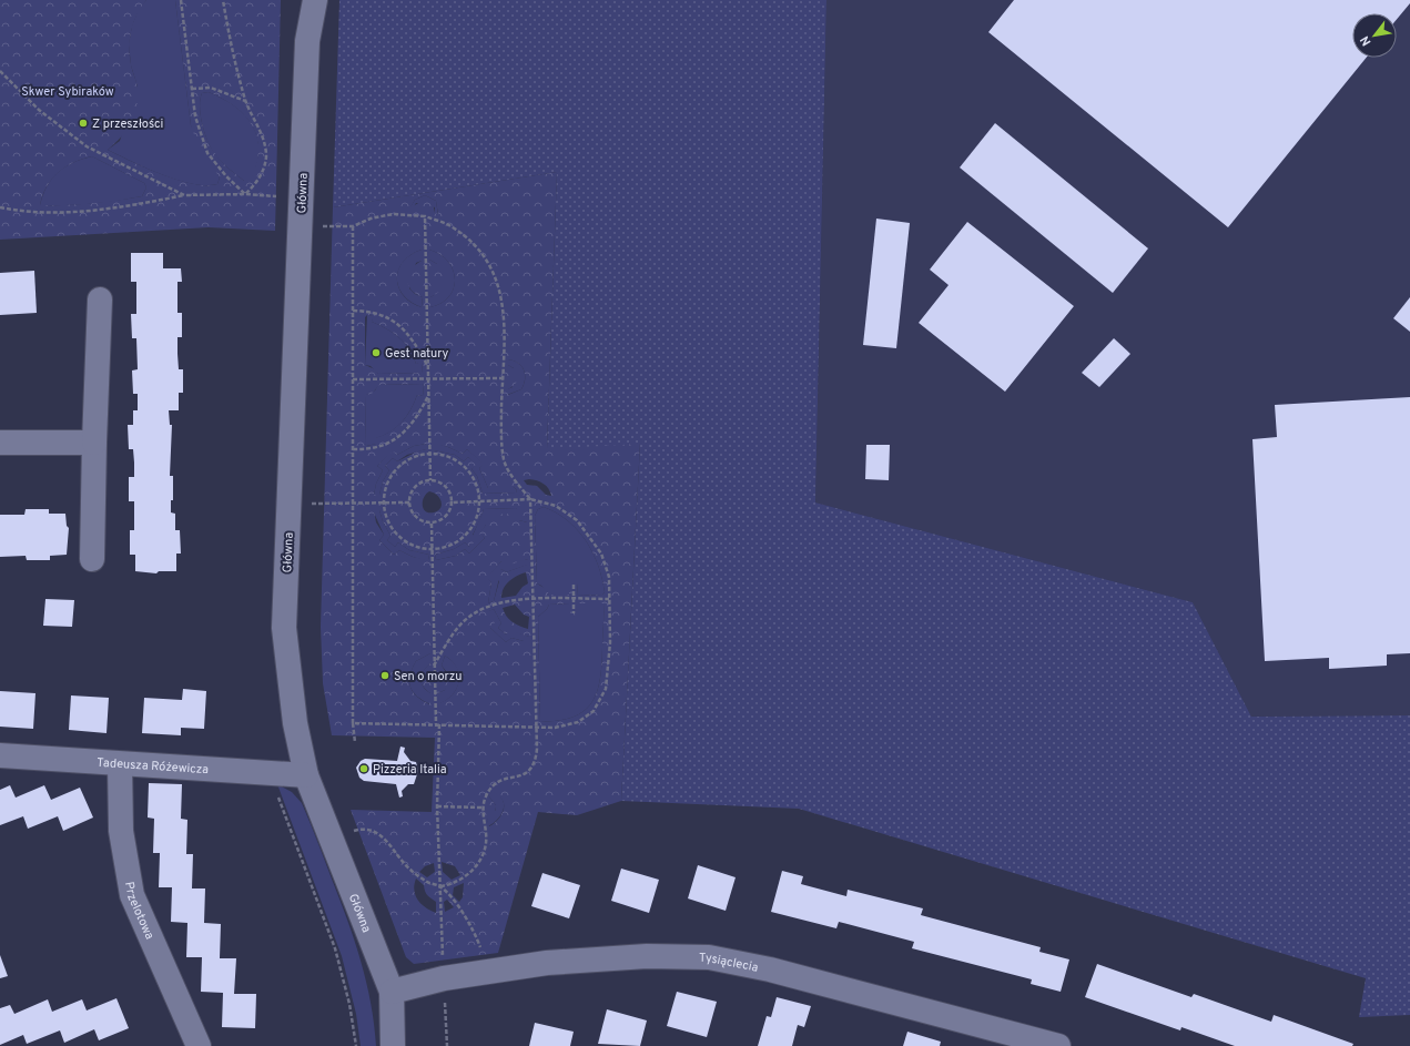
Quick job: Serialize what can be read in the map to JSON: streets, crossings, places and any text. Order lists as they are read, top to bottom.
{
  "streets": {
    "street": [
      "Główna",
      "Tadeusza Różewicza",
      "Przelotowa",
      "Tysiąclecia"
    ]
  },
  "crossings": [
    ["Główna", "Tadeusza Różewicza"],
    ["Główna", "Tysiąclecia"],
    ["Tadeusza Różewicza", "Przelotowa"]
  ],
  "parks": ["Skwer Sybiraków"],
  "places": [
    "Z przeszłości",
    "Gest natury",
    "Sen o morzu",
    "Pizzeria Italia"
  ],
  "north": "bottom left"
}
